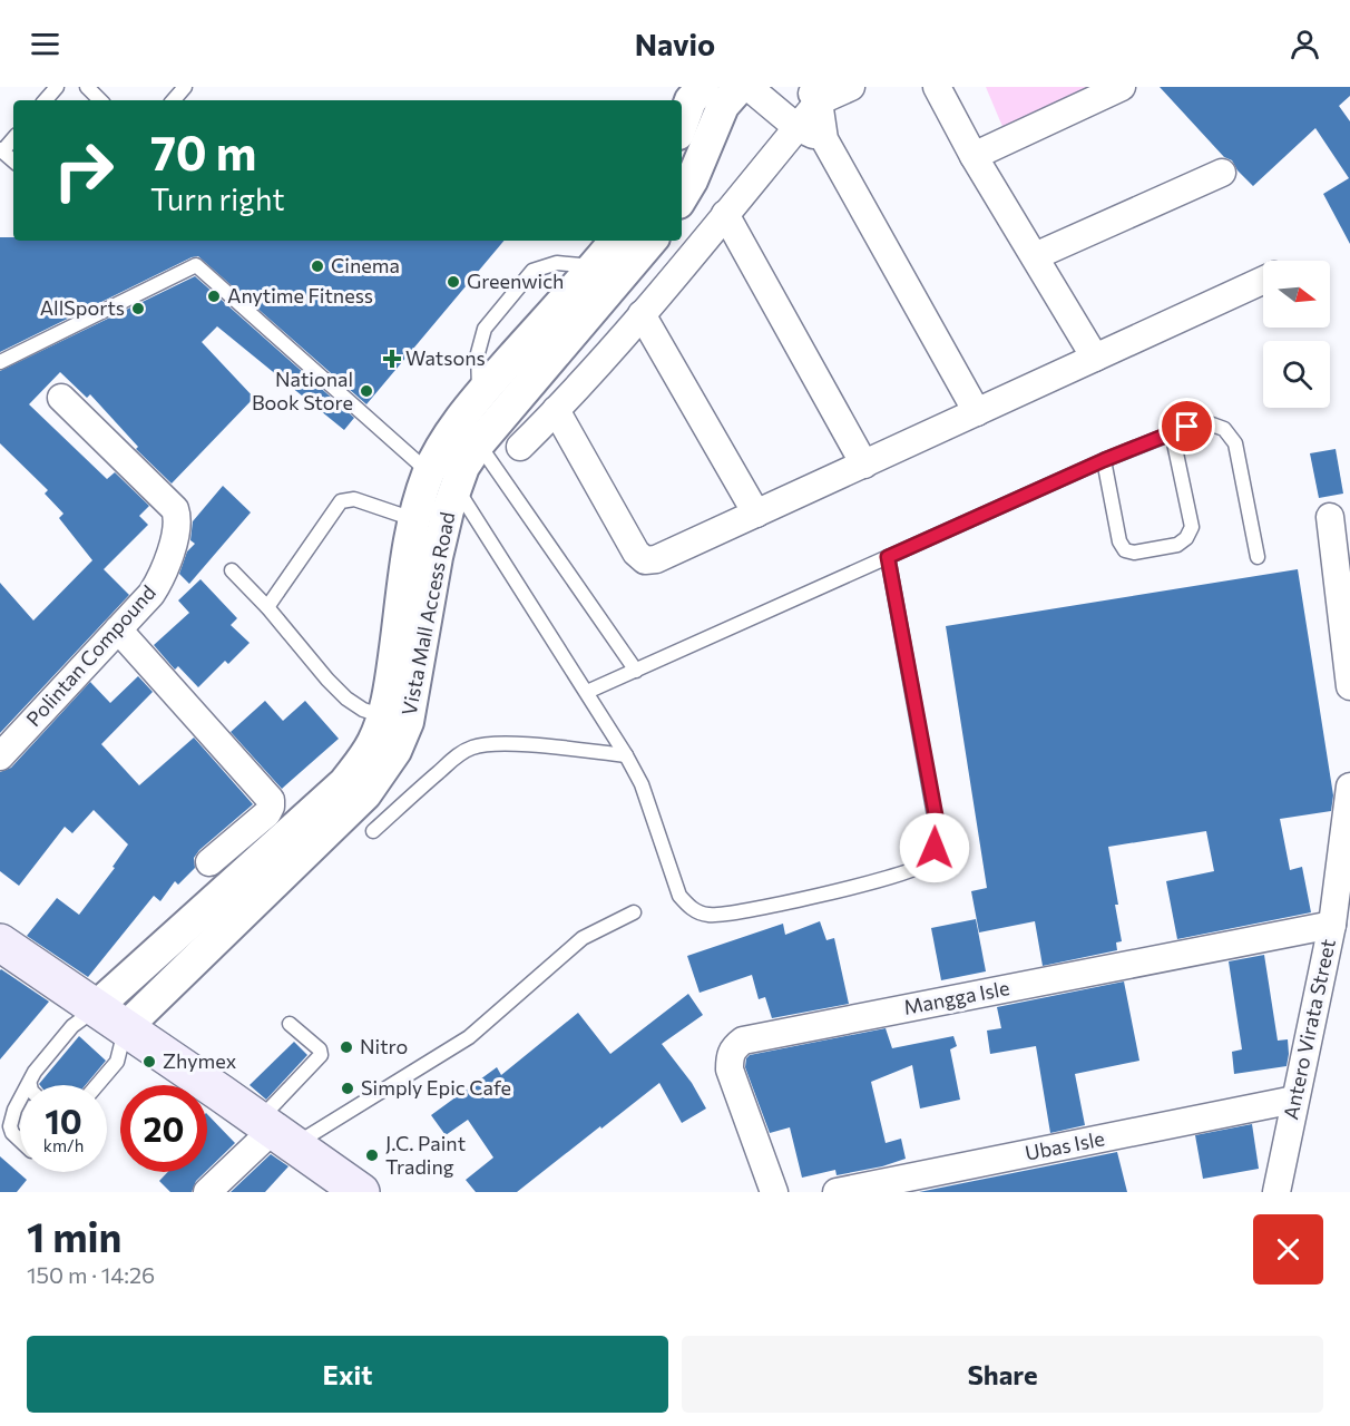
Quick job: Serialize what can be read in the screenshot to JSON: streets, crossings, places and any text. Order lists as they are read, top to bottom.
{
  "streets": {
    "street": [
      "Vista Mall Access Road",
      "Polintan Compound",
      "Mangga Isle",
      "Antero Virata Street",
      "Ubas Isle"
    ]
  },
  "crossings": [
    ["Mangga Isle", "Antero Virata Street"],
    ["Antero Virata Street", "Ubas Isle"]
  ],
  "places": {
    "other": [
      "Cinema",
      "Greenwich",
      "Anytime Fitness",
      "AllSports",
      "National Book Store",
      "Nitro",
      "Zhymex",
      "Simply Epic Cafe",
      "J.C. Paint Trading"
    ],
    "health": ["Watsons"]
  },
  "north": "right",
  "page": {
    "header": "Navio",
    "turn": ["70 m", "Turn right"],
    "speed": "10 km/h",
    "limit": "20",
    "heading": ["1 min", "150 m · 14:26"],
    "buttons": ["Exit", "Share"]
  }
}
